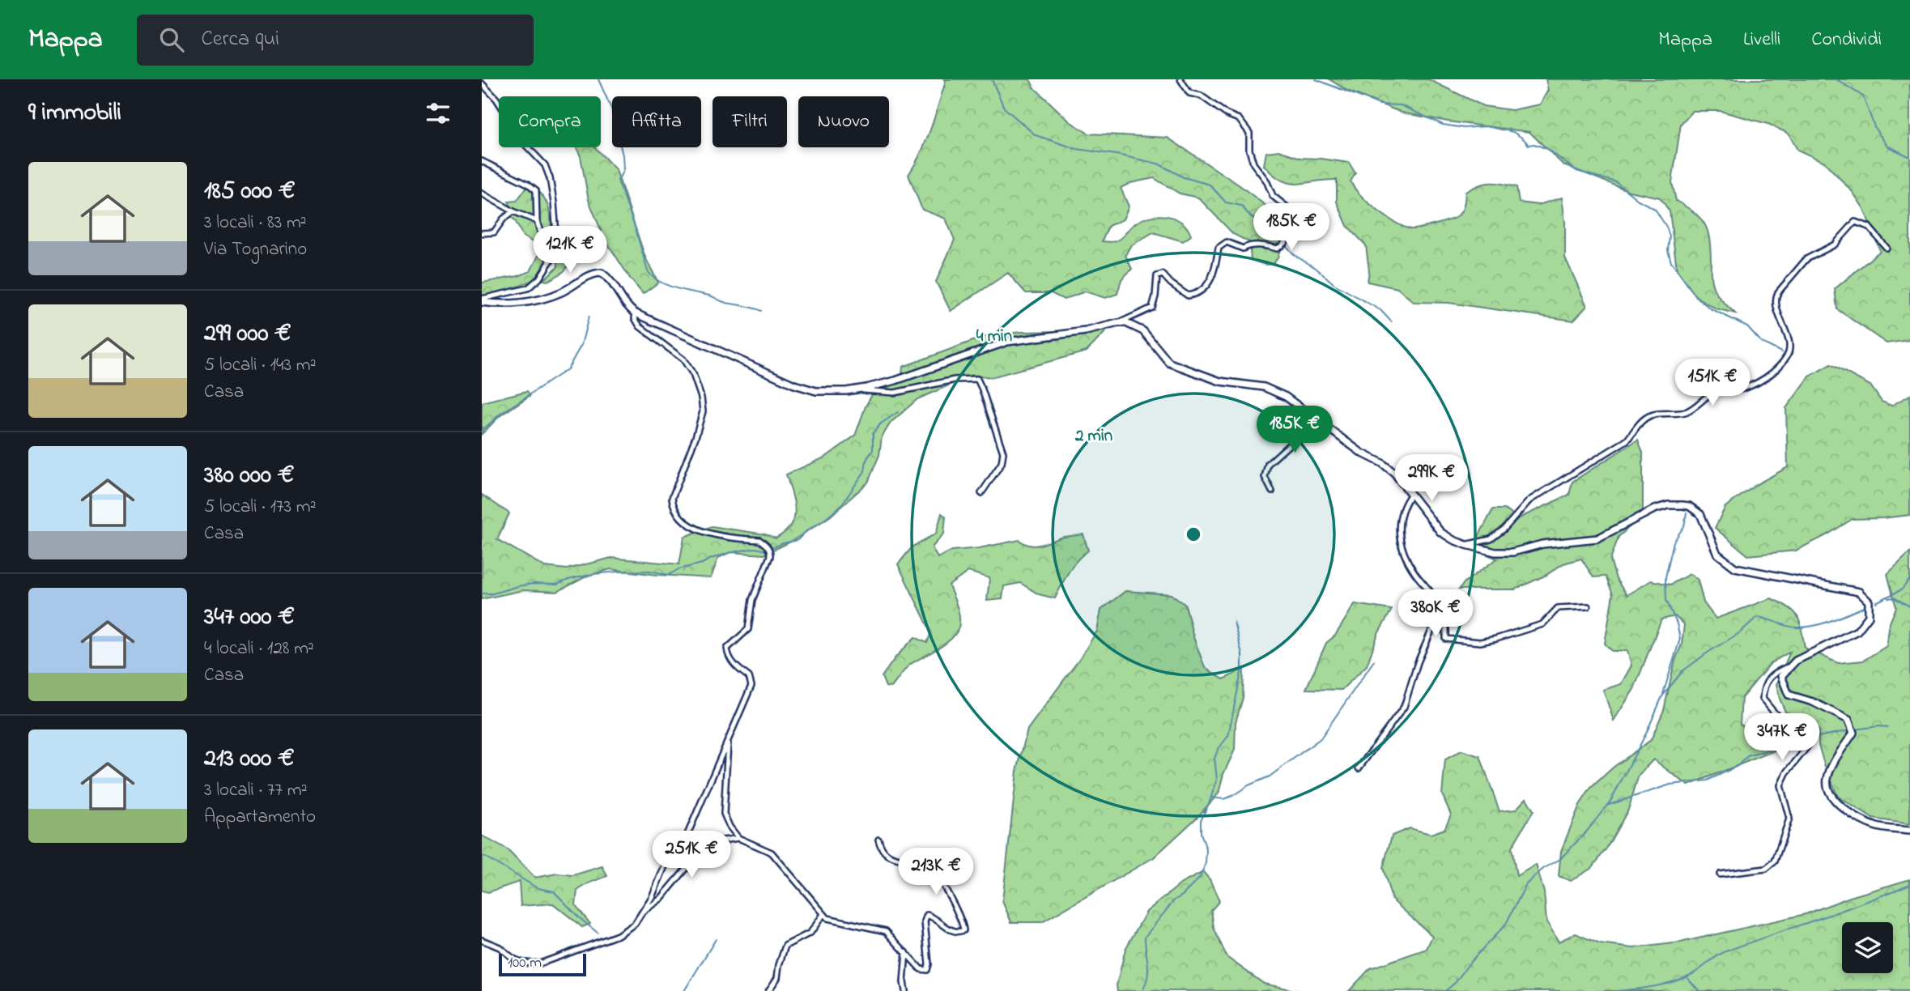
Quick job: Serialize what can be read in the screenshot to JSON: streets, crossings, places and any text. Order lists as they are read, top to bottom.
{
  "scale_bar": "100 m",
  "page": {
    "header": "Mappa",
    "search": "Cerca qui",
    "nav": ["Mappa", "Livelli", "Condividi"],
    "heading": "9 immobili",
    "chip": [
      "Compra",
      "Affitta",
      "Filtri",
      "Nuovo"
    ],
    "list": [
      {
        "name": "185 000 €",
        "note": "3 locali · 83 m² · Via Tognarino"
      },
      {
        "name": "299 000 €",
        "note": "5 locali · 143 m² · Casa"
      },
      {
        "name": "380 000 €",
        "note": "5 locali · 173 m² · Casa"
      },
      {
        "name": "347 000 €",
        "note": "4 locali · 128 m² · Casa"
      },
      {
        "name": "213 000 €",
        "note": "3 locali · 77 m² · Appartamento"
      }
    ],
    "price": [
      "185K €",
      "121K €",
      "151K €",
      "185K €",
      "299K €",
      "380K €",
      "347K €",
      "251K €",
      "213K €"
    ],
    "scale": "100 m"
  },
  "rings": ["4 min", "2 min"]
}
